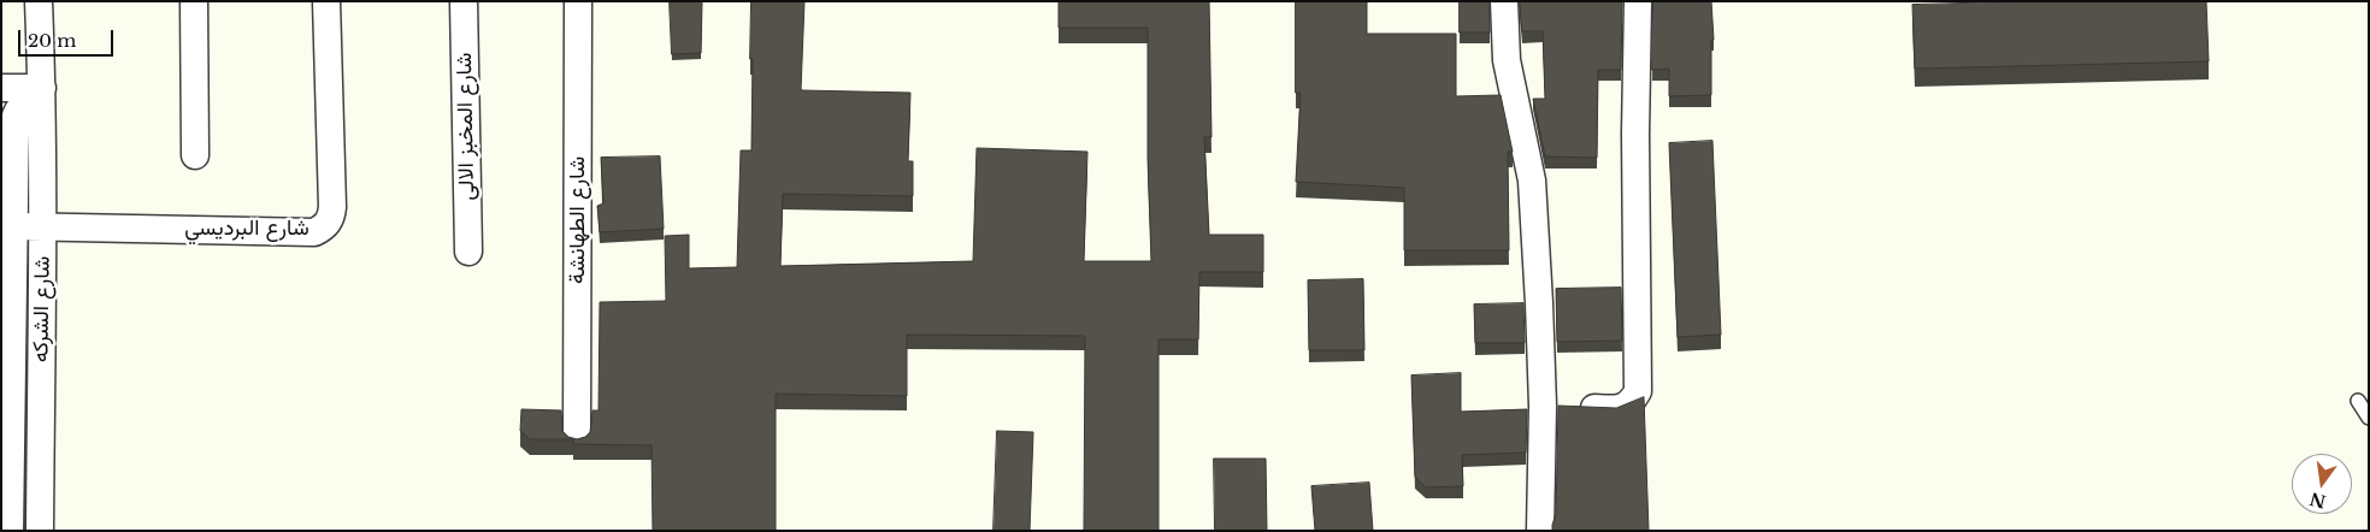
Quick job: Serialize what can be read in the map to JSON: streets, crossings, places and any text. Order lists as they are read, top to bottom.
{
  "streets": {
    "street": [
      "شارع المخبز الالى",
      "شارع الطهانشة",
      "شارع البرديسي",
      "شارع الشركه"
    ]
  },
  "crossings": [
    ["شارع البرديسي", "شارع الشركه"]
  ],
  "scale_bar": "20 m",
  "north": "bottom"
}
